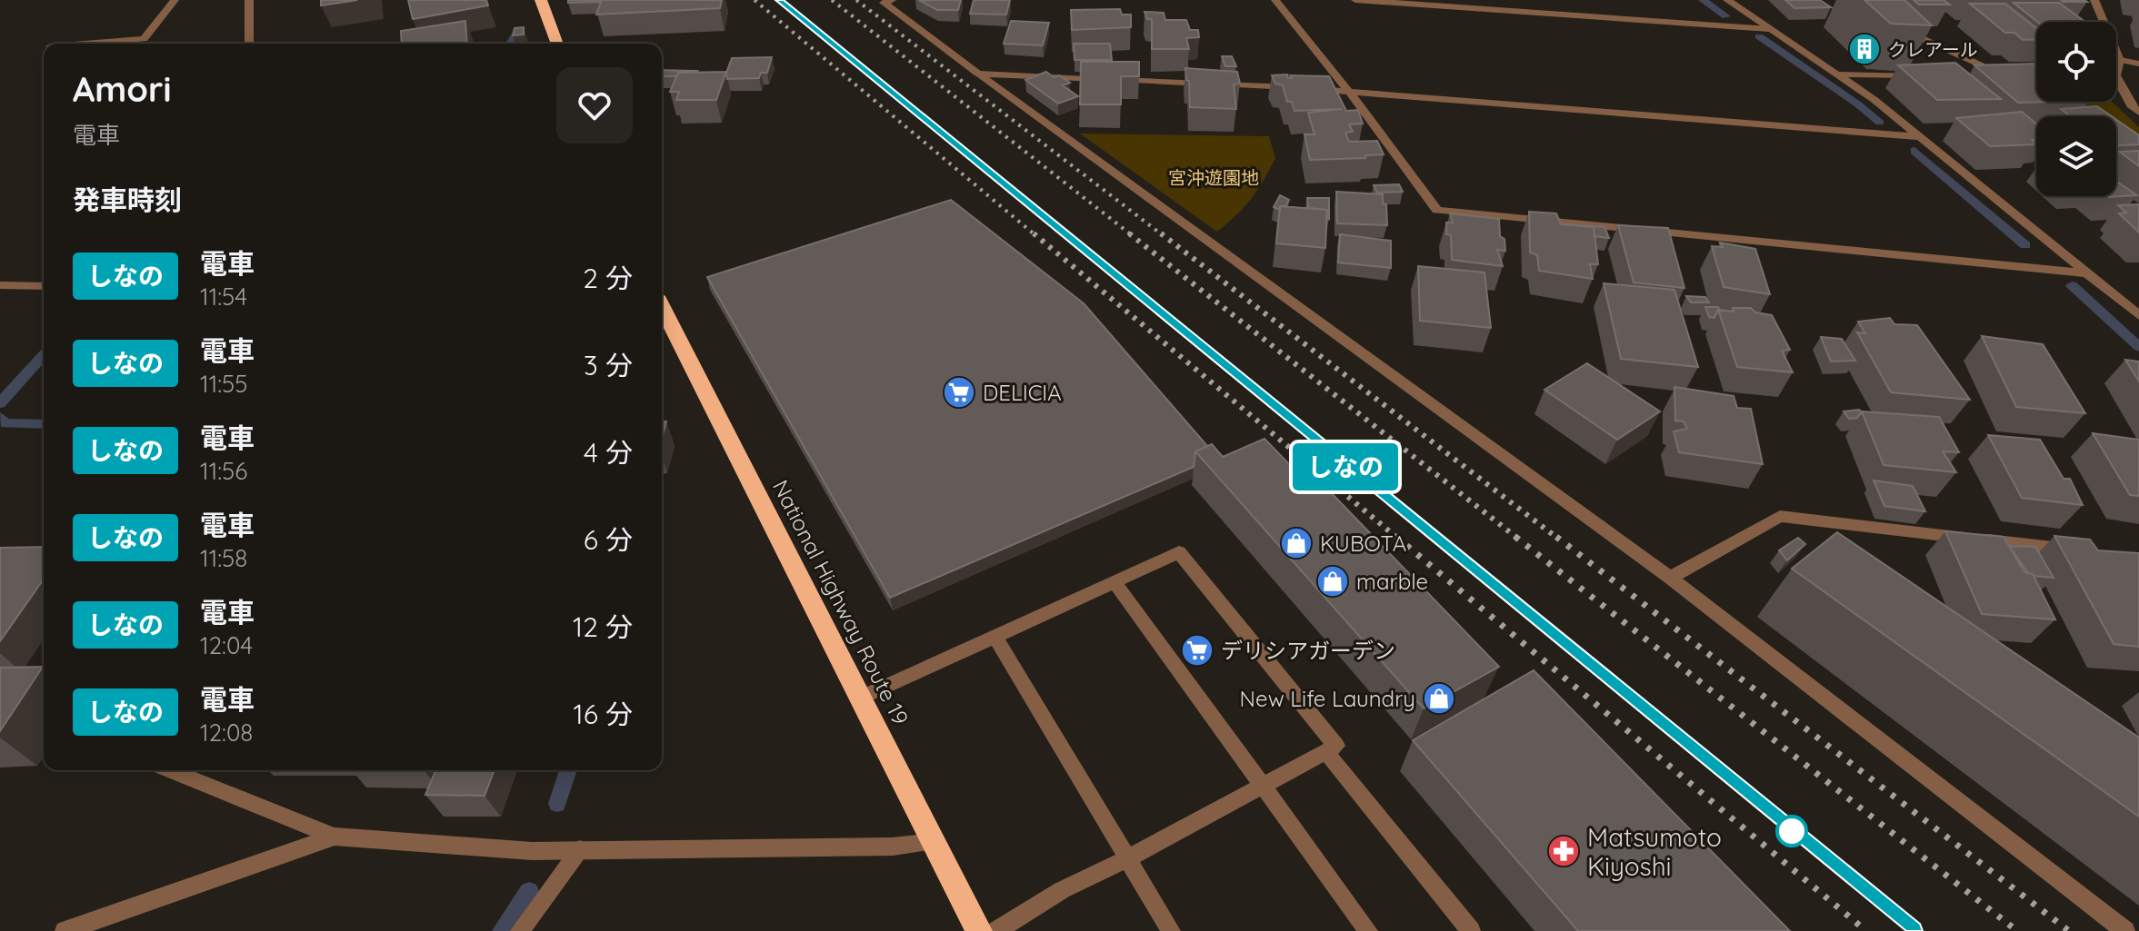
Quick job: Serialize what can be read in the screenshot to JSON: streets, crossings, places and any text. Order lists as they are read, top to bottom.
{
  "streets": {
    "highway": ["National Highway Route 19"]
  },
  "parks": ["宮沖遊園地"],
  "places": {
    "building": ["クレアール"],
    "supermarket": ["DELICIA", "デリシアガーデン"],
    "shop": ["KUBOTA", "marble", "New Life Laundry"],
    "pharmacy": ["Matsumoto Kiyoshi"]
  },
  "page": {
    "on_map": "しなの",
    "heading": [
      ["Amori", "電車"],
      "発車時刻"
    ],
    "list": [
      {
        "mark": "しなの",
        "name": "電車",
        "note": "11:54",
        "value": "2 分"
      },
      {
        "mark": "しなの",
        "name": "電車",
        "note": "11:55",
        "value": "3 分"
      },
      {
        "mark": "しなの",
        "name": "電車",
        "note": "11:56",
        "value": "4 分"
      },
      {
        "mark": "しなの",
        "name": "電車",
        "note": "11:58",
        "value": "6 分"
      },
      {
        "mark": "しなの",
        "name": "電車",
        "note": "12:04",
        "value": "12 分"
      },
      {
        "mark": "しなの",
        "name": "電車",
        "note": "12:08",
        "value": "16 分"
      }
    ]
  }
}
